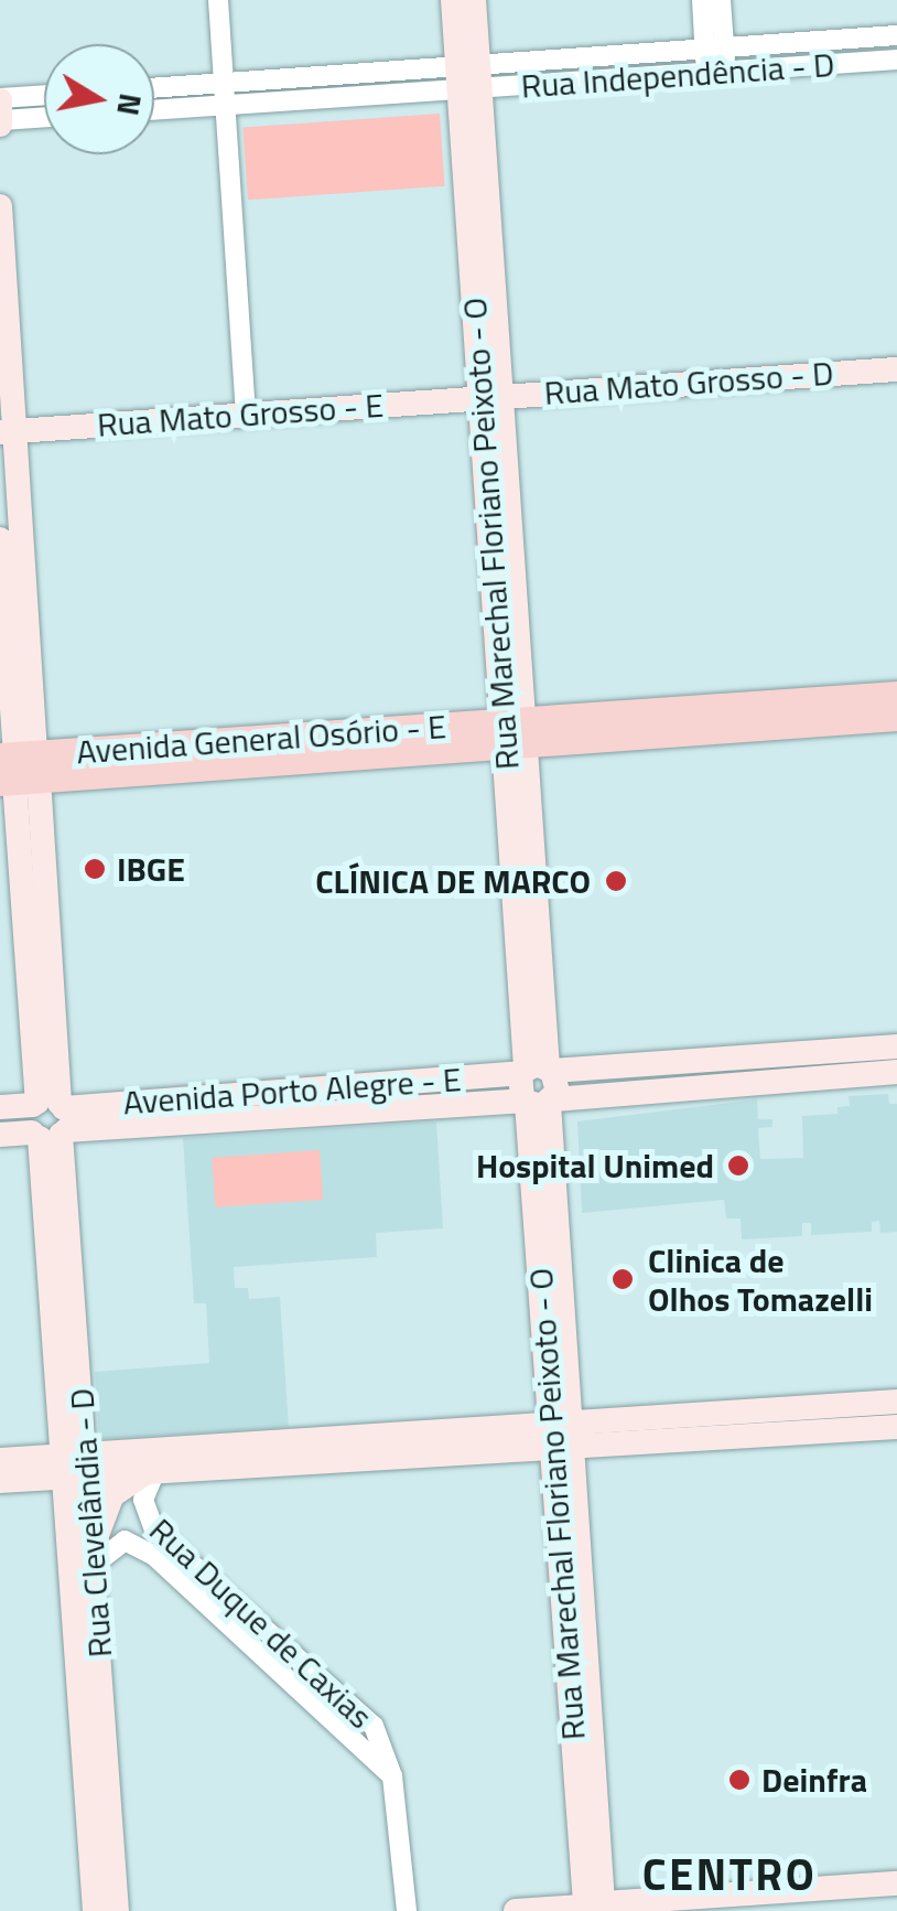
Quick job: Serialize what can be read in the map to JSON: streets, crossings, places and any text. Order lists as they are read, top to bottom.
{
  "streets": {
    "main road": ["Avenida General Osório - E"],
    "street": [
      "Rua Independência - D",
      "Rua Mato Grosso - D",
      "Rua Mato Grosso - E",
      "Rua Marechal Floriano Peixoto - O",
      "Avenida Porto Alegre - E",
      "Rua Clevelândia - D",
      "Rua Duque de Caxias"
    ]
  },
  "crossings": [
    ["Rua Independência - D", "Rua Marechal Floriano Peixoto - O"],
    ["Rua Mato Grosso - D", "Rua Mato Grosso - E"],
    ["Rua Mato Grosso - D", "Rua Marechal Floriano Peixoto - O"],
    ["Rua Mato Grosso - E", "Rua Marechal Floriano Peixoto - O"],
    ["Rua Mato Grosso - E", "Rua Clevelândia - D"],
    ["Rua Marechal Floriano Peixoto - O", "Avenida General Osório - E"],
    ["Rua Marechal Floriano Peixoto - O", "Avenida Porto Alegre - E"],
    ["Avenida General Osório - E", "Rua Clevelândia - D"],
    ["Avenida Porto Alegre - E", "Rua Clevelândia - D"],
    ["Rua Clevelândia - D", "Rua Duque de Caxias"]
  ],
  "districts": ["CENTRO"],
  "places": [
    "IBGE",
    "CLÍNICA DE MARCO",
    "Hospital Unimed",
    "Clinica de Olhos Tomazelli",
    "Deinfra"
  ],
  "north": "right"
}
